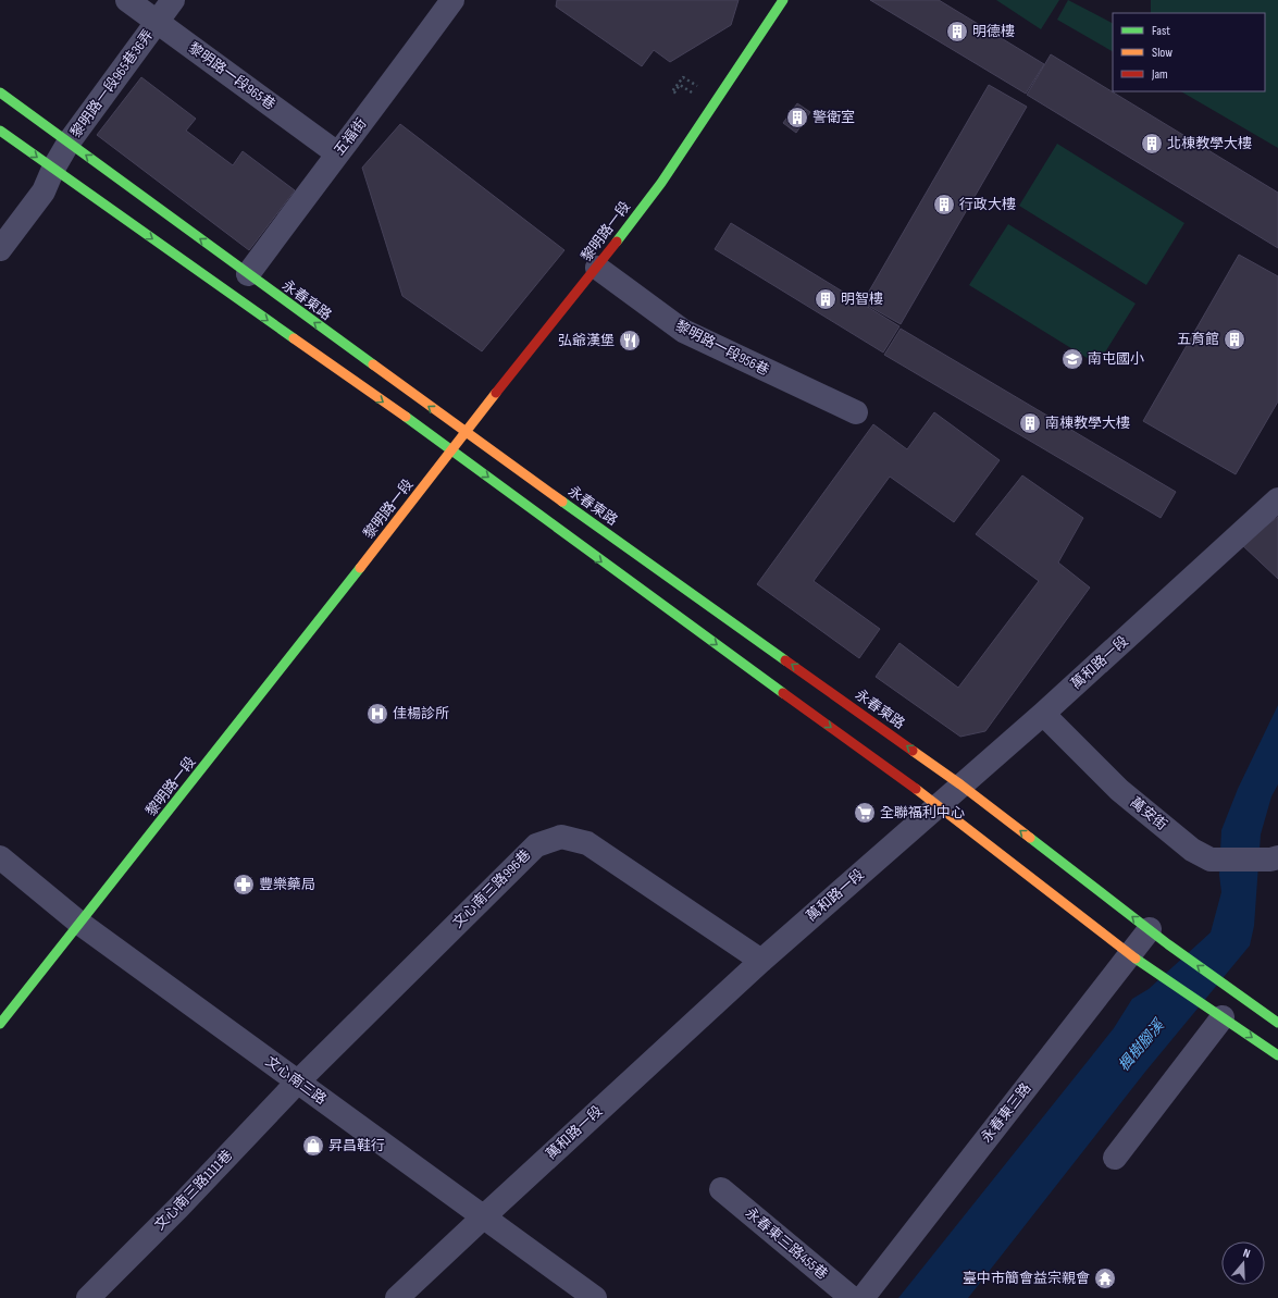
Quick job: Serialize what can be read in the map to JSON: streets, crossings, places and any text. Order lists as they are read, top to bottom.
{
  "streets": {
    "street": [
      "黎明路一段965巷",
      "黎明路一段965巷36弄",
      "五福街",
      "黎明路一段",
      "永春東路",
      "黎明路一段956巷",
      "萬和路一段",
      "萬安街",
      "文心南三路996巷",
      "文心南三路",
      "永春東三路",
      "文心南三路1111巷",
      "永春東三路455巷"
    ]
  },
  "crossings": [
    ["黎明路一段965巷", "黎明路一段965巷36弄"],
    ["黎明路一段965巷", "五福街"],
    ["黎明路一段965巷36弄", "永春東路"],
    ["五福街", "永春東路"],
    ["黎明路一段", "永春東路"],
    ["黎明路一段", "黎明路一段956巷"],
    ["黎明路一段", "文心南三路"],
    ["永春東路", "萬和路一段"],
    ["永春東路", "永春東三路"],
    ["萬和路一段", "萬安街"],
    ["萬和路一段", "文心南三路996巷"],
    ["萬和路一段", "文心南三路"],
    ["文心南三路996巷", "文心南三路"],
    ["文心南三路996巷", "文心南三路1111巷"],
    ["文心南三路", "文心南三路1111巷"]
  ],
  "water": ["楓樹腳溪"],
  "places": {
    "building": [
      "明德樓",
      "警衛室",
      "北棟教學大樓",
      "行政大樓",
      "明智樓",
      "五育館",
      "南棟教學大樓"
    ],
    "restaurant": ["弘爺漢堡"],
    "school or university": ["南屯國小"],
    "hospital": ["佳楊診所"],
    "supermarket": ["全聯福利中心"],
    "pharmacy": ["豐樂藥局"],
    "shop": ["昇昌鞋行"],
    "temple": ["臺中市簡會益宗親會"]
  },
  "legend": ["Fast", "Slow", "Jam"],
  "north": "top"
}
